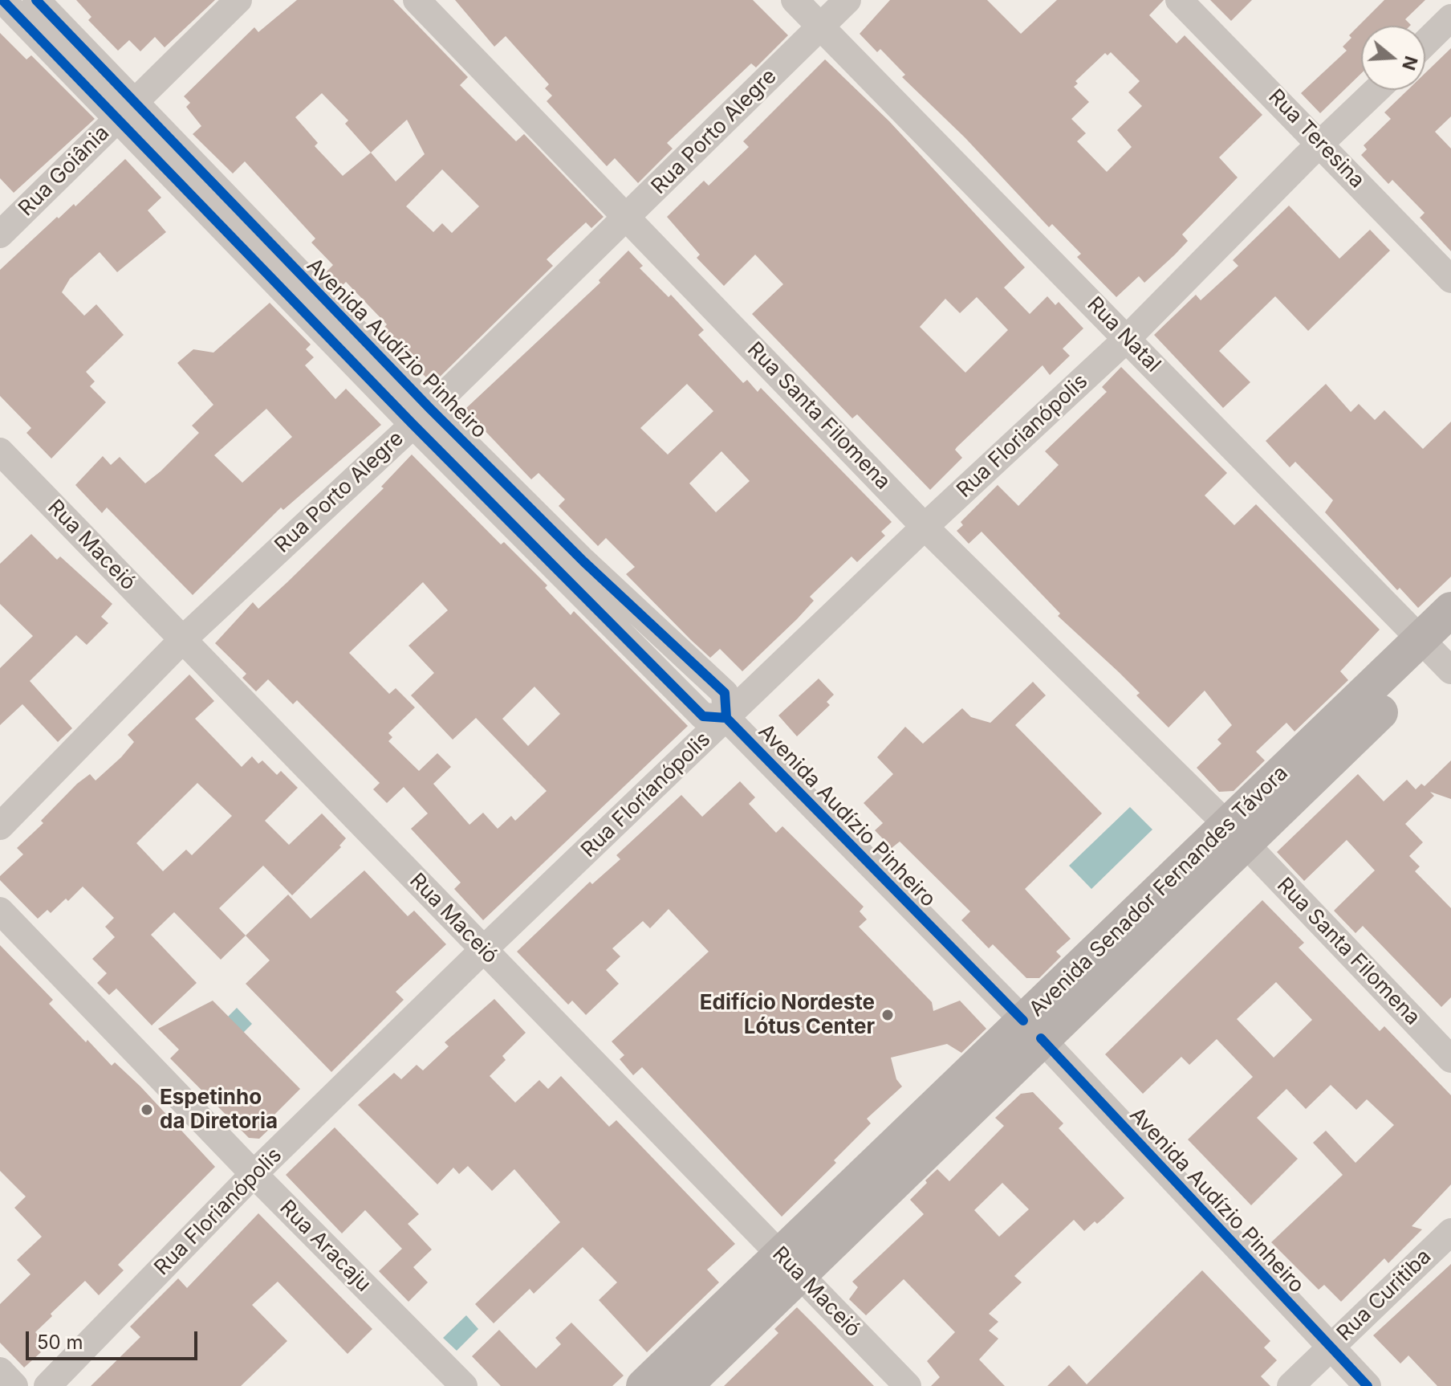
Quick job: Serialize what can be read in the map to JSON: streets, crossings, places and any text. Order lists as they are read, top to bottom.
{
  "streets": {
    "main road": ["Avenida Senador Fernandes Távora"],
    "street": [
      "Rua Porto Alegre",
      "Rua Teresina",
      "Rua Goiânia",
      "Rua Natal",
      "Avenida Audízio Pinheiro",
      "Rua Santa Filomena",
      "Rua Florianópolis",
      "Rua Maceió",
      "Rua Aracaju",
      "Rua Curitiba"
    ]
  },
  "crossings": [
    ["Rua Porto Alegre", "Rua Natal"],
    ["Rua Porto Alegre", "Avenida Audízio Pinheiro"],
    ["Rua Porto Alegre", "Rua Santa Filomena"],
    ["Rua Porto Alegre", "Rua Maceió"],
    ["Rua Teresina", "Rua Florianópolis"],
    ["Rua Goiânia", "Avenida Audízio Pinheiro"],
    ["Rua Natal", "Rua Florianópolis"],
    ["Rua Natal", "Avenida Senador Fernandes Távora"],
    ["Avenida Audízio Pinheiro", "Rua Florianópolis"],
    ["Avenida Audízio Pinheiro", "Avenida Senador Fernandes Távora"],
    ["Avenida Audízio Pinheiro", "Rua Curitiba"],
    ["Rua Santa Filomena", "Rua Florianópolis"],
    ["Rua Santa Filomena", "Avenida Senador Fernandes Távora"],
    ["Rua Florianópolis", "Rua Maceió"],
    ["Rua Florianópolis", "Rua Aracaju"],
    ["Rua Maceió", "Avenida Senador Fernandes Távora"]
  ],
  "places": ["Edifício Nordeste Lótus Center", "Espetinho da Diretoria"],
  "scale_bar": "50 m",
  "north": "right"
}
